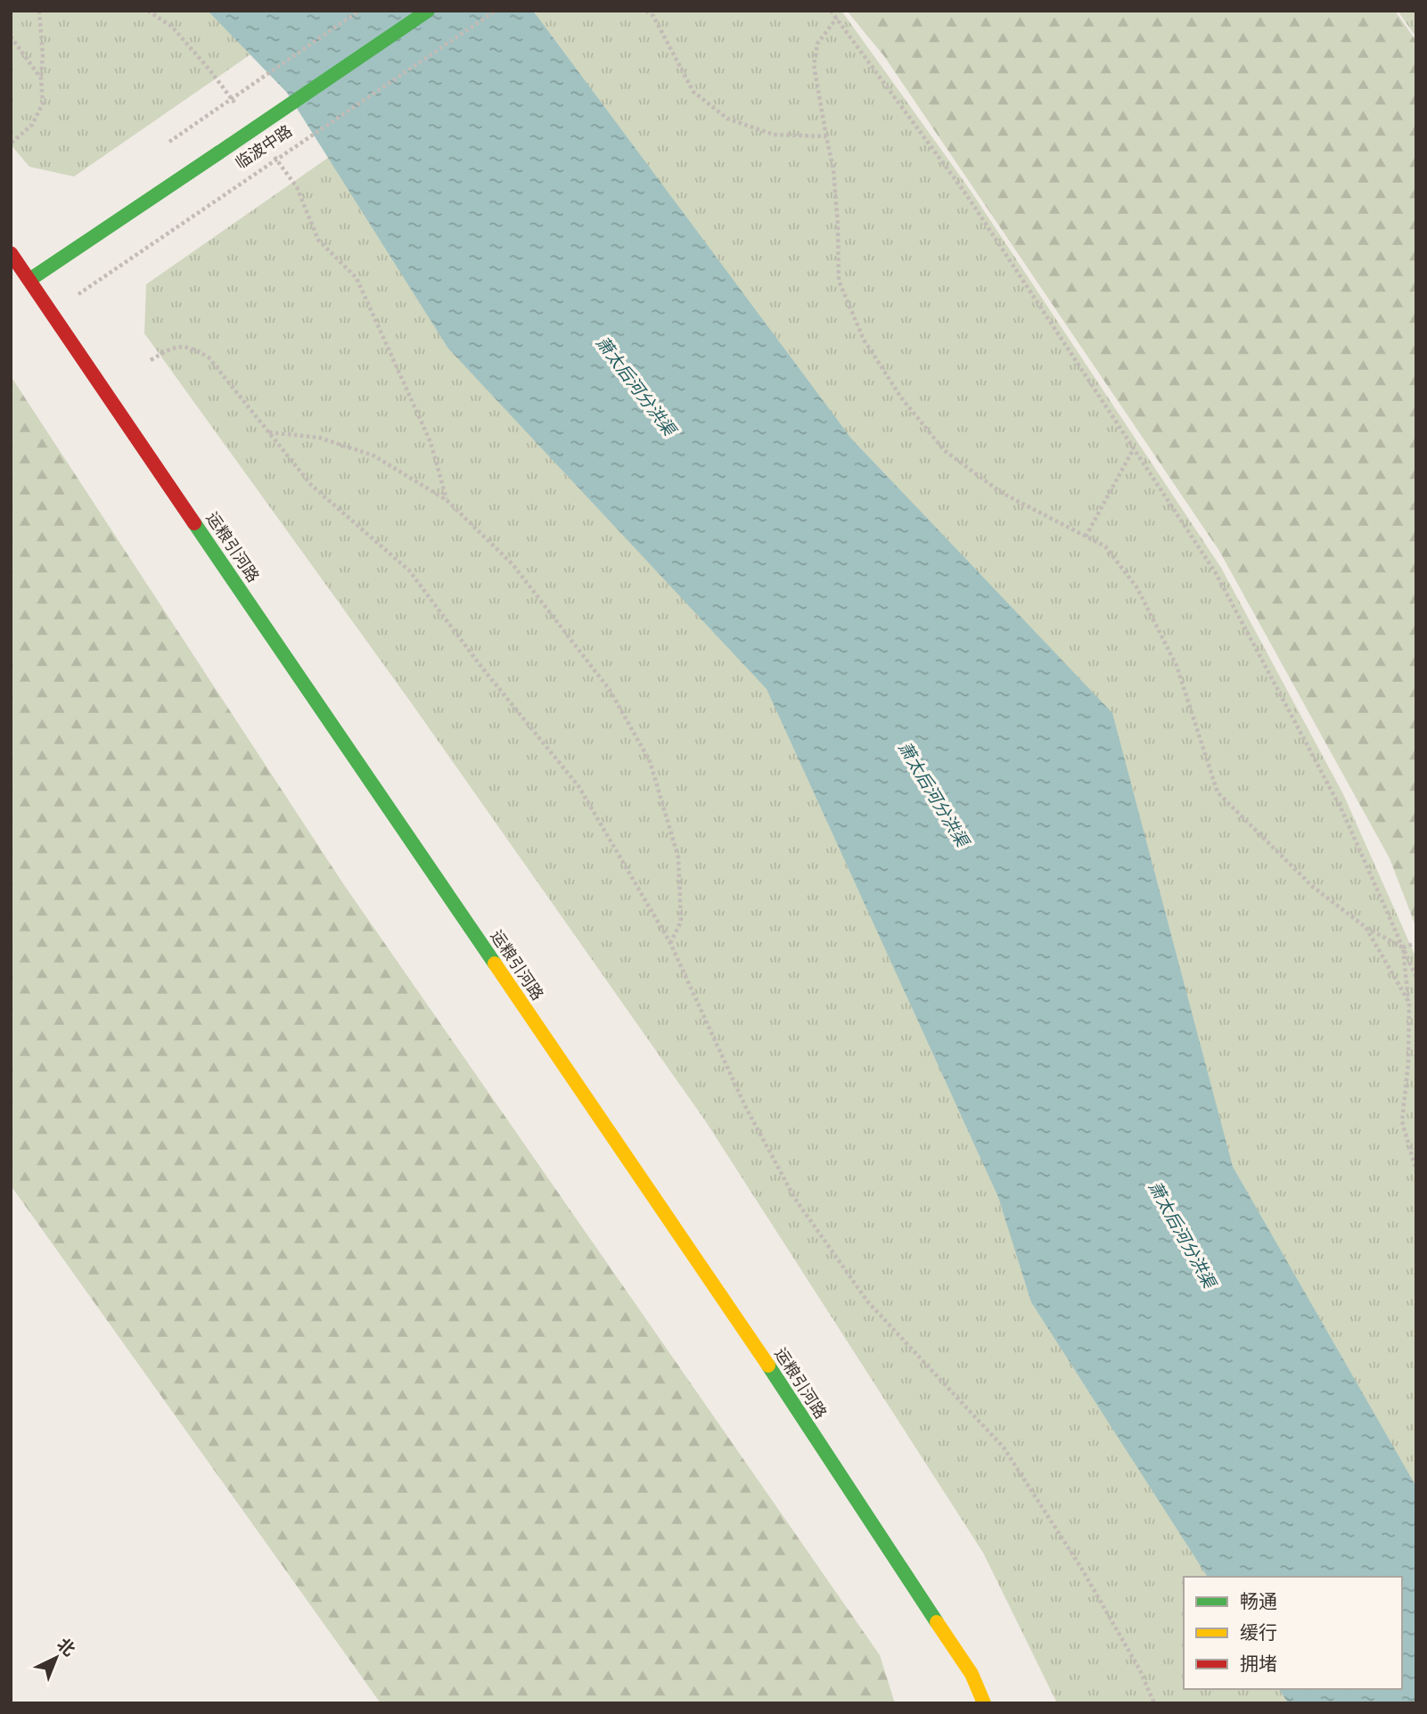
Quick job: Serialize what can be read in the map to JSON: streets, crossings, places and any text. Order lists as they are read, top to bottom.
{
  "streets": {
    "street": ["临波中路", "运粮引河路"]
  },
  "crossings": [
    ["临波中路", "运粮引河路"]
  ],
  "water": ["萧太后河分洪渠"],
  "legend": ["畅通", "缓行", "拥堵"],
  "north": "top right"
}
